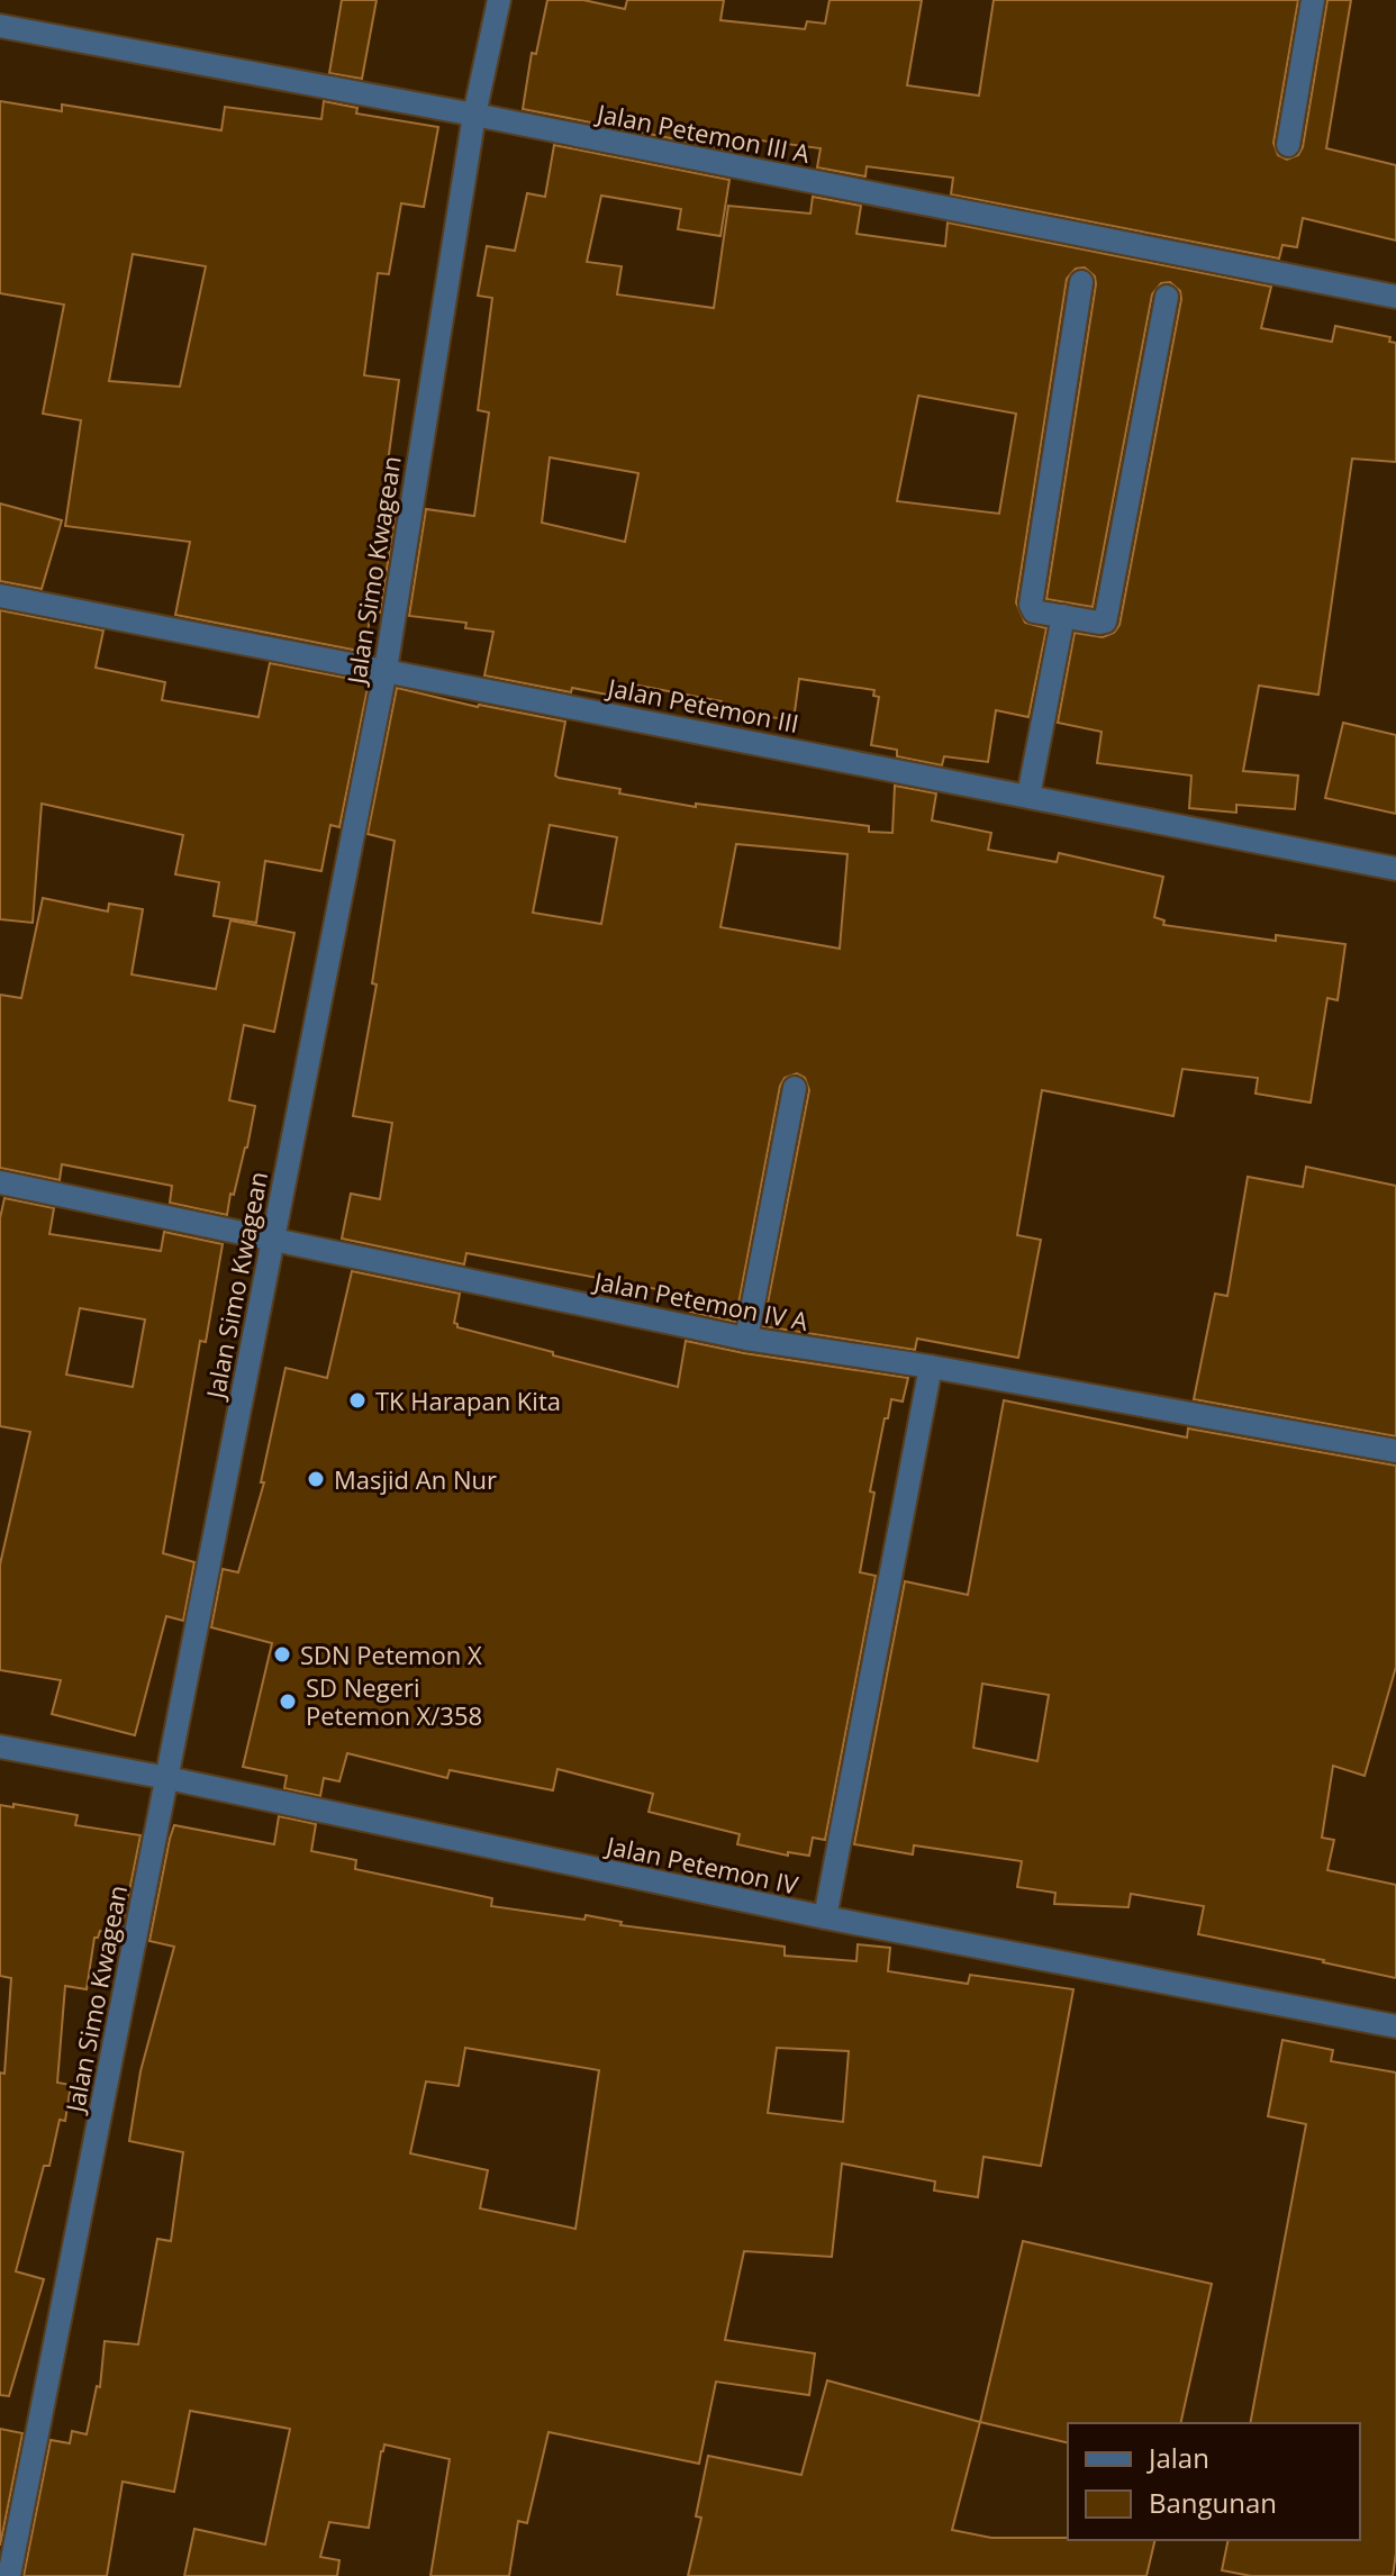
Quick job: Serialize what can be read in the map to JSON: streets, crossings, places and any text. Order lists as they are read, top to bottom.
{
  "streets": {
    "street": [
      "Jalan Petemon III A",
      "Jalan Simo Kwagean",
      "Jalan Petemon III",
      "Jalan Petemon IV A",
      "Jalan Petemon IV"
    ]
  },
  "crossings": [
    ["Jalan Petemon III A", "Jalan Simo Kwagean"],
    ["Jalan Simo Kwagean", "Jalan Petemon III"],
    ["Jalan Simo Kwagean", "Jalan Petemon IV A"],
    ["Jalan Simo Kwagean", "Jalan Petemon IV"]
  ],
  "places": [
    "TK Harapan Kita",
    "Masjid An Nur",
    "SDN Petemon X",
    "SD Negeri Petemon X/358"
  ],
  "legend": ["Jalan", "Bangunan"]
}
